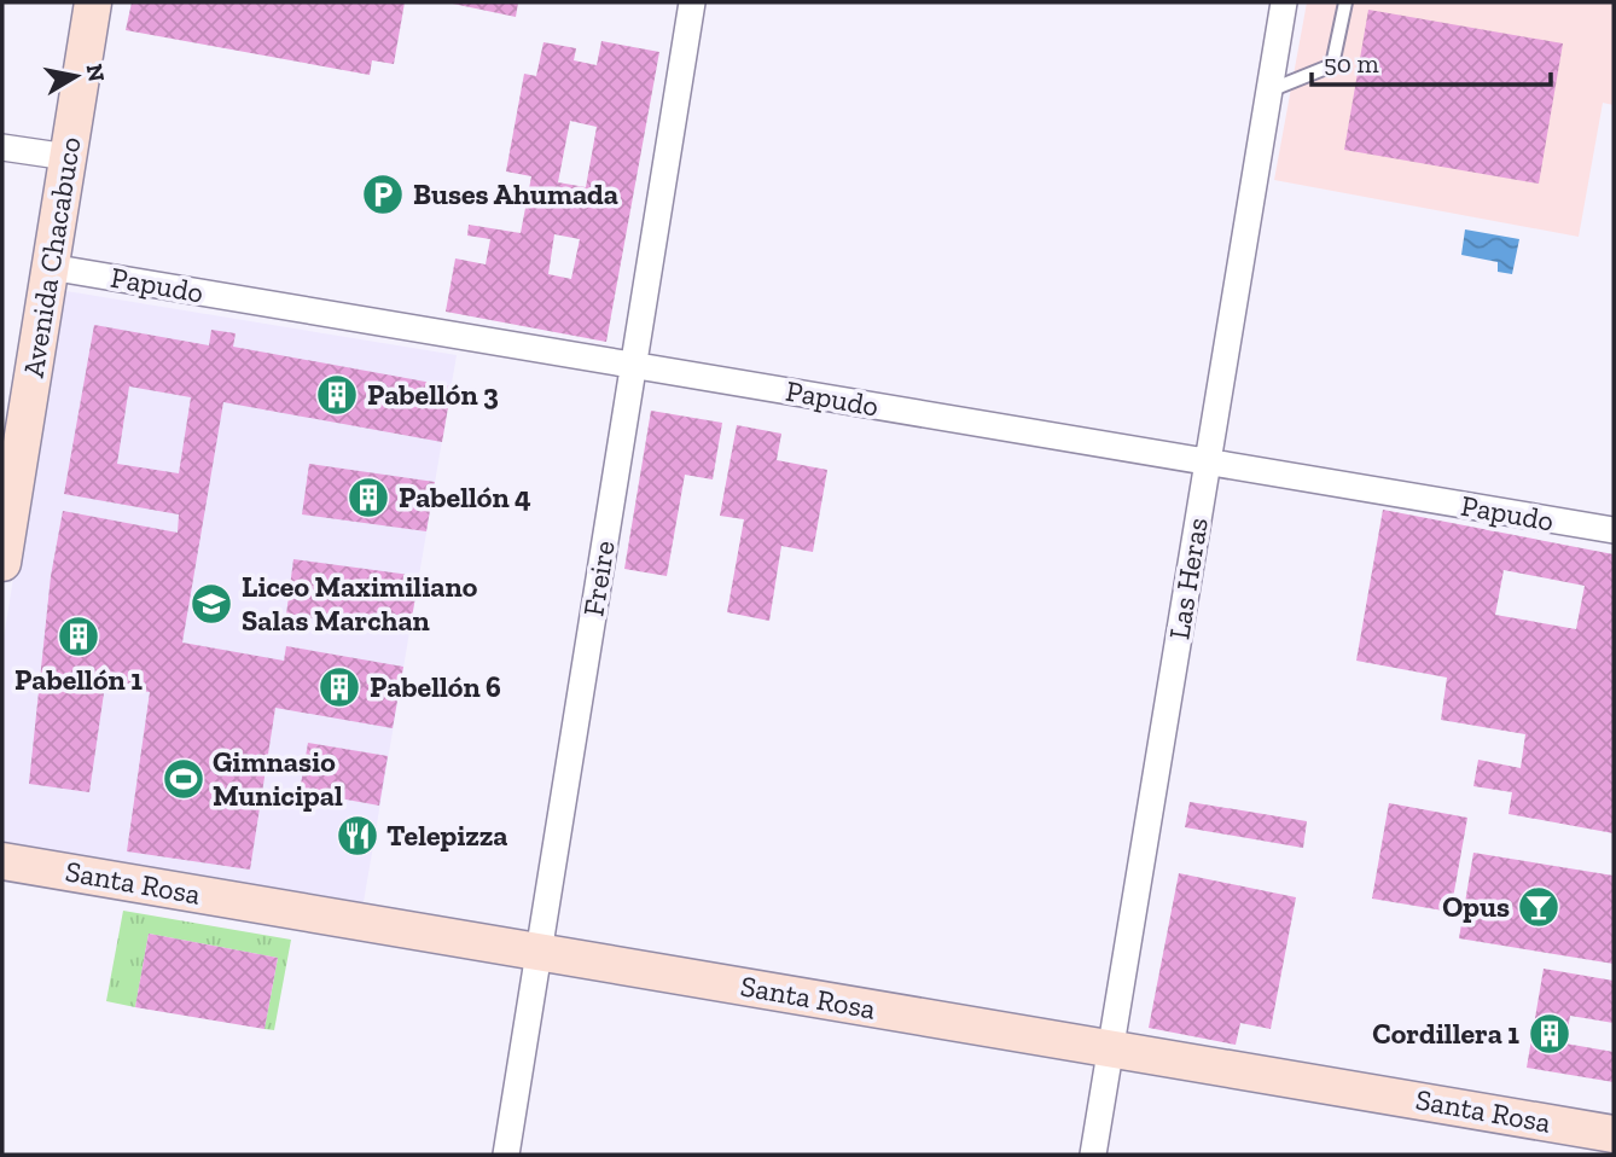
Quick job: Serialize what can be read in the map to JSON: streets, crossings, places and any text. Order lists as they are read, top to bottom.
{
  "streets": {
    "main road": ["Avenida Chacabuco", "Santa Rosa"],
    "street": ["Papudo", "Freire", "Las Heras"]
  },
  "crossings": [
    ["Avenida Chacabuco", "Papudo"],
    ["Papudo", "Freire"],
    ["Papudo", "Las Heras"],
    ["Freire", "Santa Rosa"],
    ["Las Heras", "Santa Rosa"]
  ],
  "places": {
    "parking": ["Buses Ahumada"],
    "building": [
      "Pabellón 3",
      "Pabellón 4",
      "Pabellón 1",
      "Pabellón 6",
      "Cordillera 1"
    ],
    "school or university": ["Liceo Maximiliano Salas Marchan"],
    "sports": ["Gimnasio Municipal"],
    "restaurant": ["Telepizza"],
    "bar": ["Opus"]
  },
  "scale_bar": "50 m",
  "north": "right"
}
